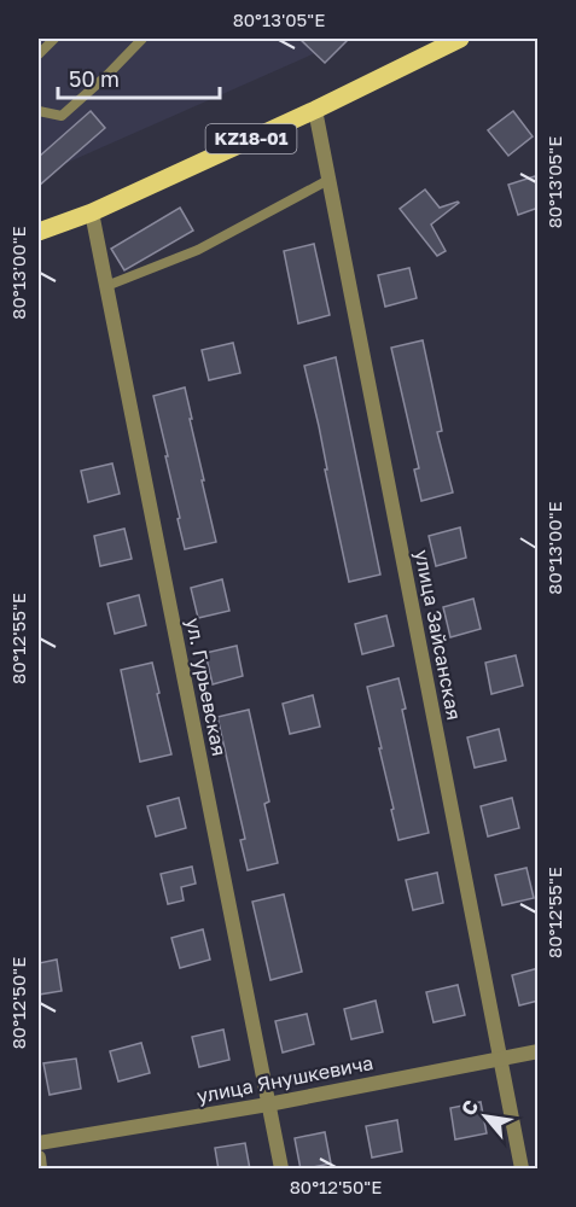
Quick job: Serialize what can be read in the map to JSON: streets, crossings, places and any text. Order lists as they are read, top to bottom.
{
  "streets": {
    "main road": ["KZ18-01"],
    "street": ["улица Зайсанская", "ул. Гурьевская", "улица Янушкевича"]
  },
  "crossings": [
    ["KZ18-01", "улица Зайсанская"],
    ["KZ18-01", "ул. Гурьевская"],
    ["улица Зайсанская", "улица Янушкевича"],
    ["ул. Гурьевская", "улица Янушкевича"]
  ],
  "scale_bar": "50 m",
  "north": "top left",
  "coordinates": [
    "80°13'05\"E",
    "80°13'00\"E",
    "80°12'55\"E",
    "80°12'50\"E"
  ]
}
